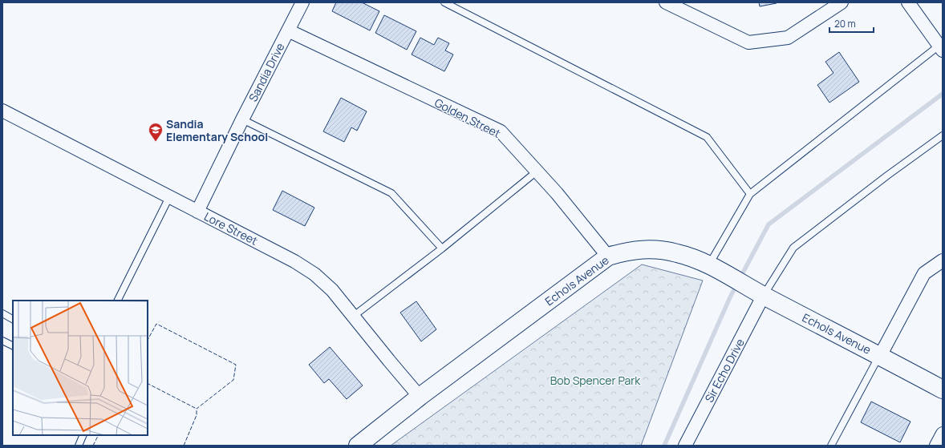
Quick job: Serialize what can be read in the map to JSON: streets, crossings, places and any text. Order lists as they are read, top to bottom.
{
  "streets": {
    "street": [
      "Sandia Drive",
      "Golden Street",
      "Lore Street",
      "Echols Avenue",
      "Sir Echo Drive"
    ]
  },
  "crossings": [
    ["Sandia Drive", "Golden Street"],
    ["Sandia Drive", "Lore Street"],
    ["Golden Street", "Echols Avenue"],
    ["Lore Street", "Echols Avenue"],
    ["Echols Avenue", "Sir Echo Drive"]
  ],
  "parks": ["Bob Spencer Park"],
  "places": {
    "school or university": ["Sandia Elementary School"]
  },
  "scale_bar": "20 m"
}
